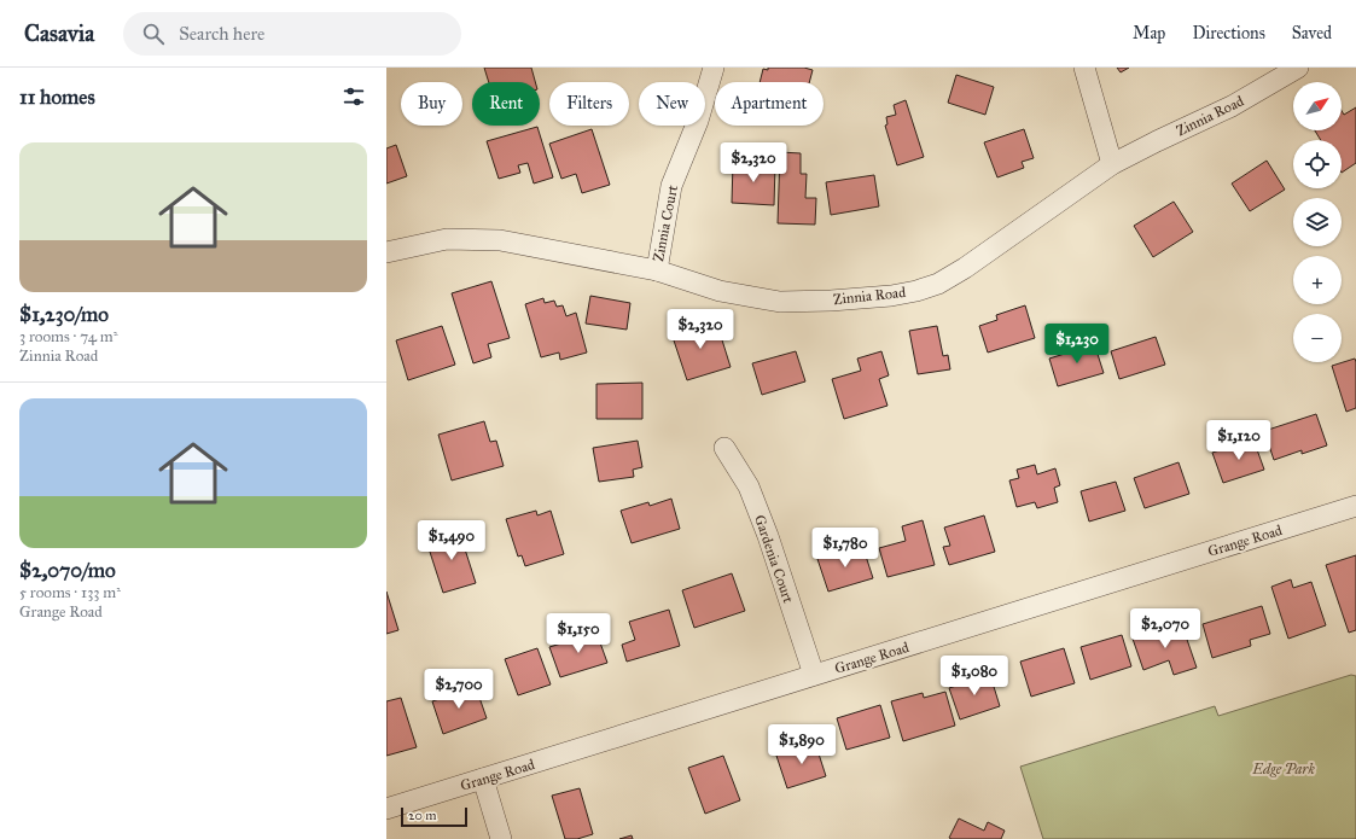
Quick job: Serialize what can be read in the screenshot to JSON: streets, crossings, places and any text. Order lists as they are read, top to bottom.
{
  "streets": {
    "street": [
      "Zinnia Road",
      "Zinnia Court",
      "Grange Road",
      "Gardenia Court"
    ]
  },
  "crossings": [
    ["Zinnia Road", "Zinnia Court"],
    ["Grange Road", "Gardenia Court"]
  ],
  "parks": ["Edge Park"],
  "scale_bar": "20 m",
  "north": "top right",
  "page": {
    "header": "Casavia",
    "search": "Search here",
    "nav": ["Map", "Directions", "Saved"],
    "heading": "11 homes",
    "map_buttons": ["+", "−"],
    "chip": [
      "Buy",
      "Rent",
      "Filters",
      "New",
      "Apartment"
    ],
    "list": [
      {
        "name": "$1,230/mo",
        "note": "3 rooms · 74 m² · Zinnia Road"
      },
      {
        "name": "$2,070/mo",
        "note": "5 rooms · 133 m² · Grange Road"
      }
    ],
    "price": [
      "$2,320",
      "$2,320",
      "$1,230",
      "$1,120",
      "$1,490",
      "$1,780",
      "$2,070",
      "$1,150",
      "$1,080",
      "$2,700",
      "$1,890"
    ],
    "scale": "20 m"
  }
}
